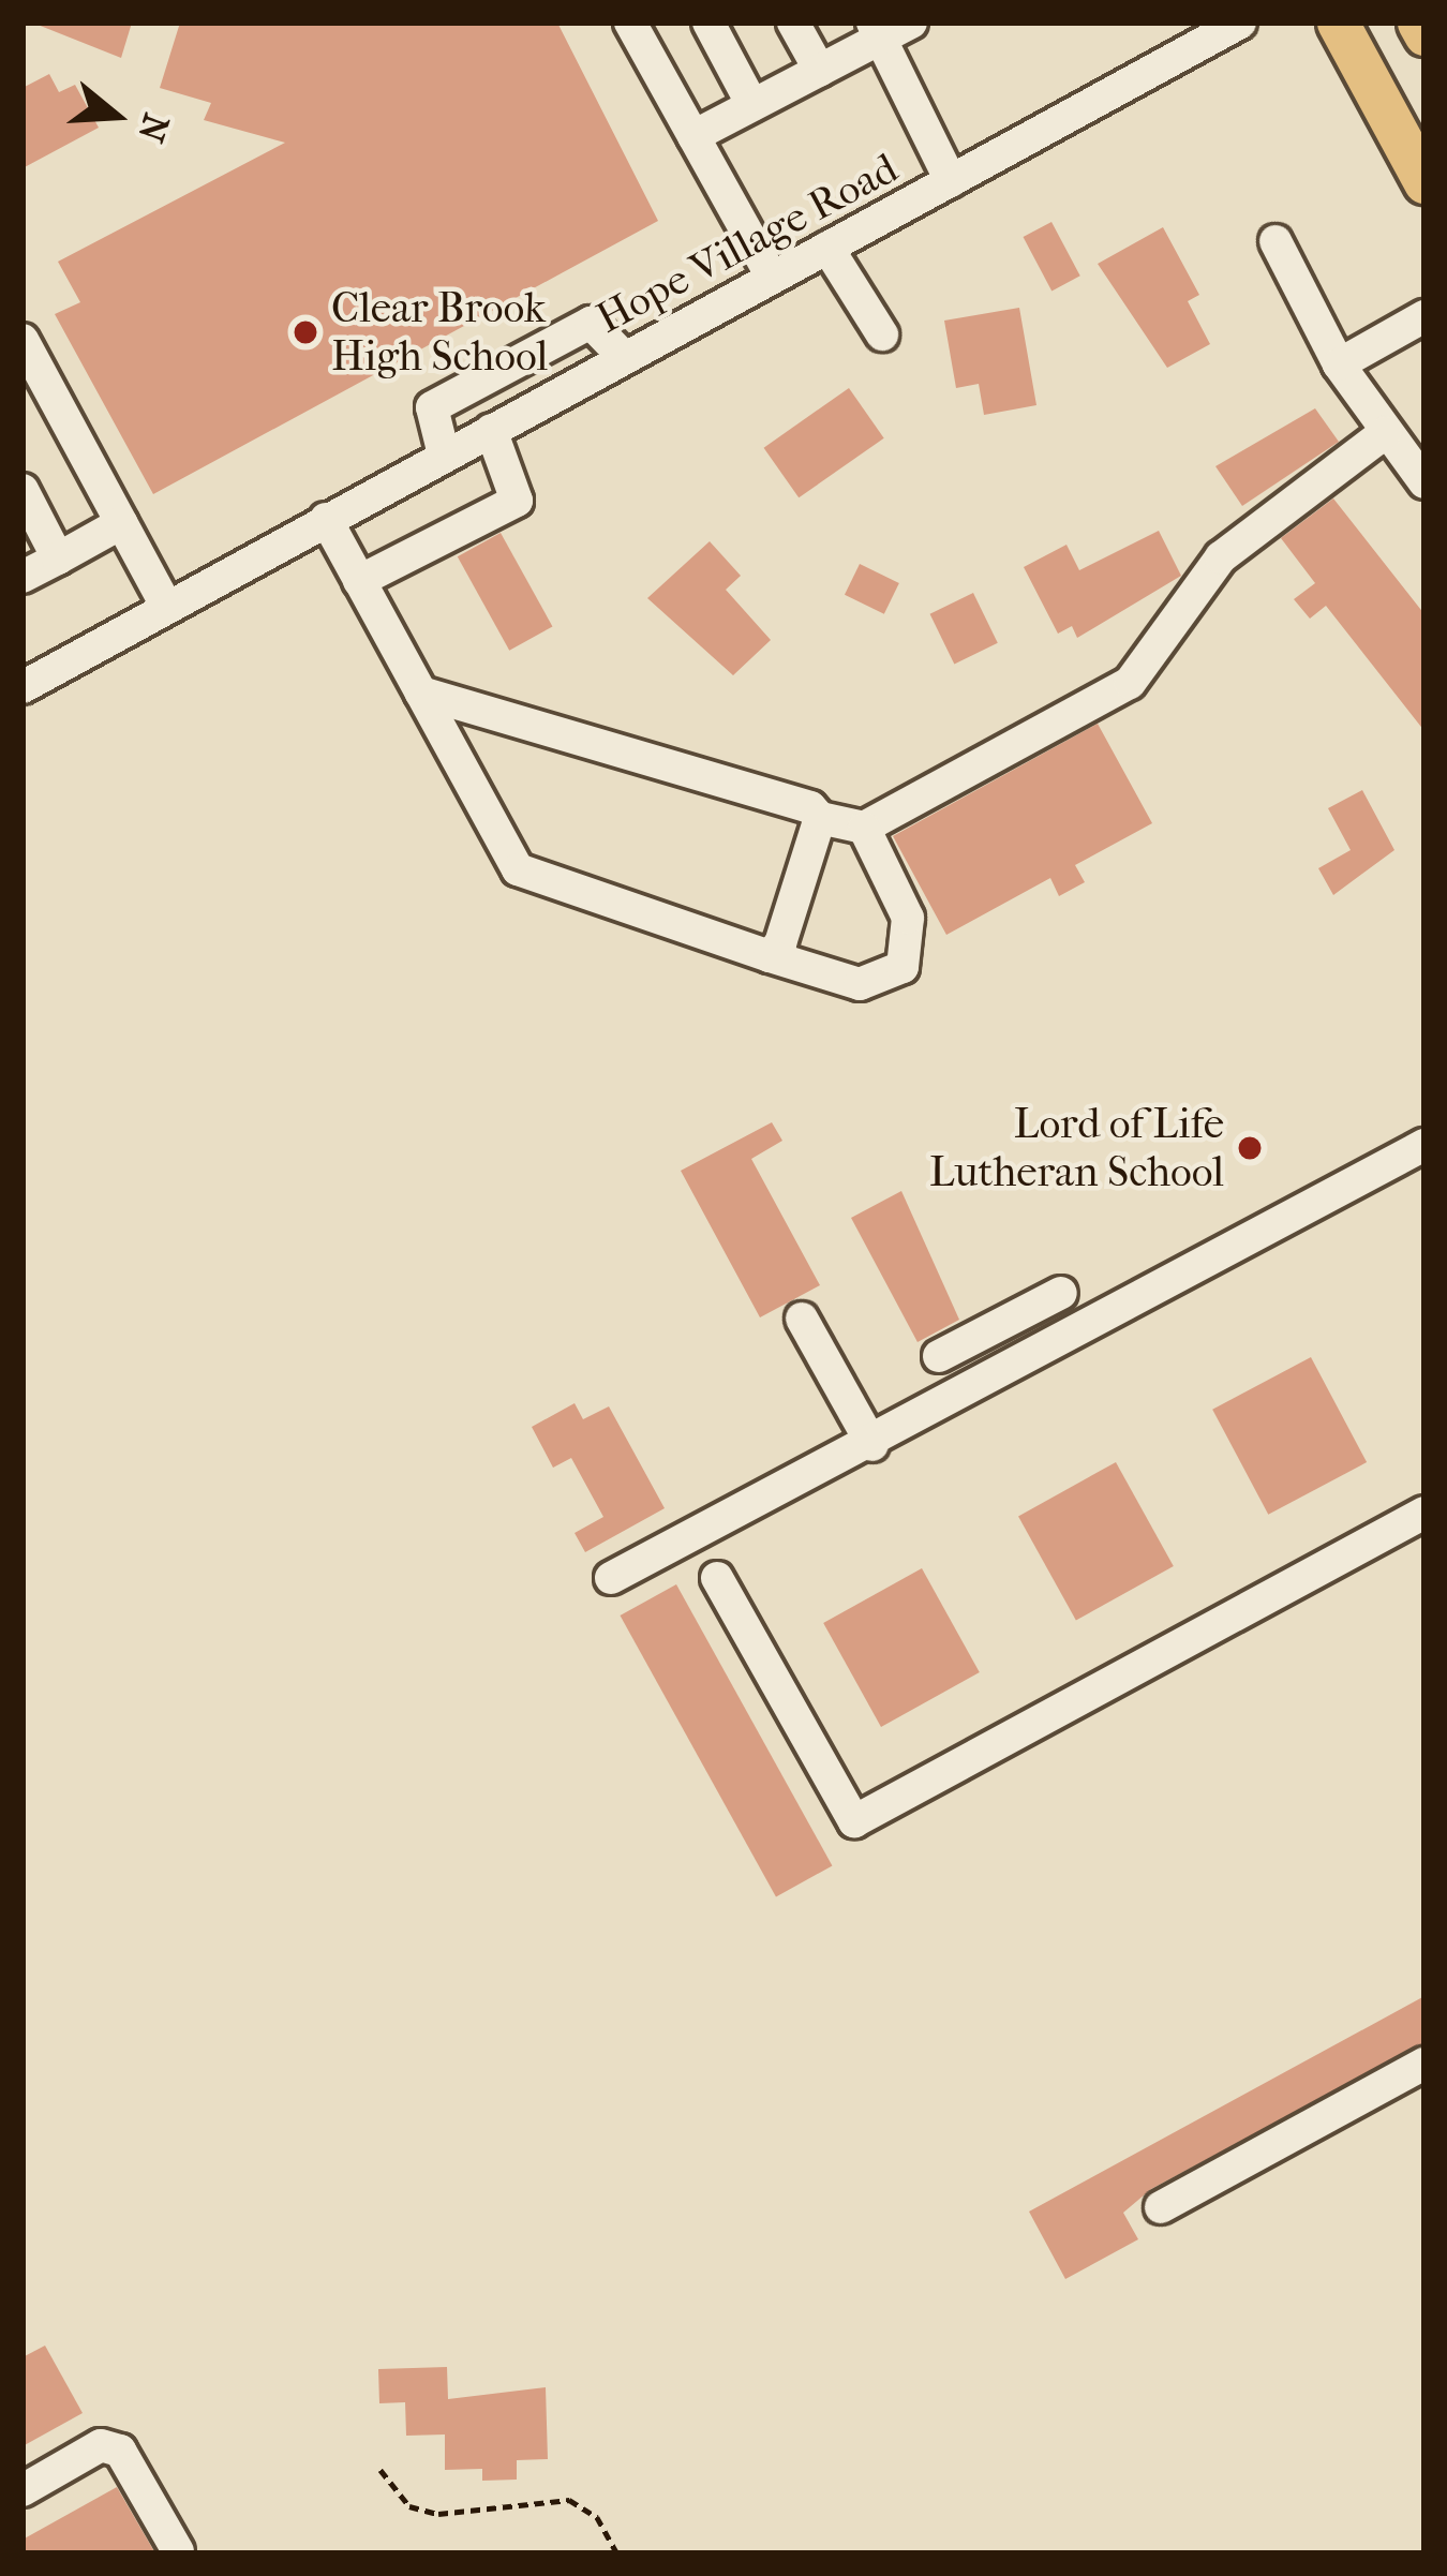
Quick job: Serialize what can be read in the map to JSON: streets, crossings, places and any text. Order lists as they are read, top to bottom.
{
  "streets": {
    "street": ["Hope Village Road"]
  },
  "places": ["Clear Brook High School", "Lord of Life Lutheran School"],
  "north": "right"
}
